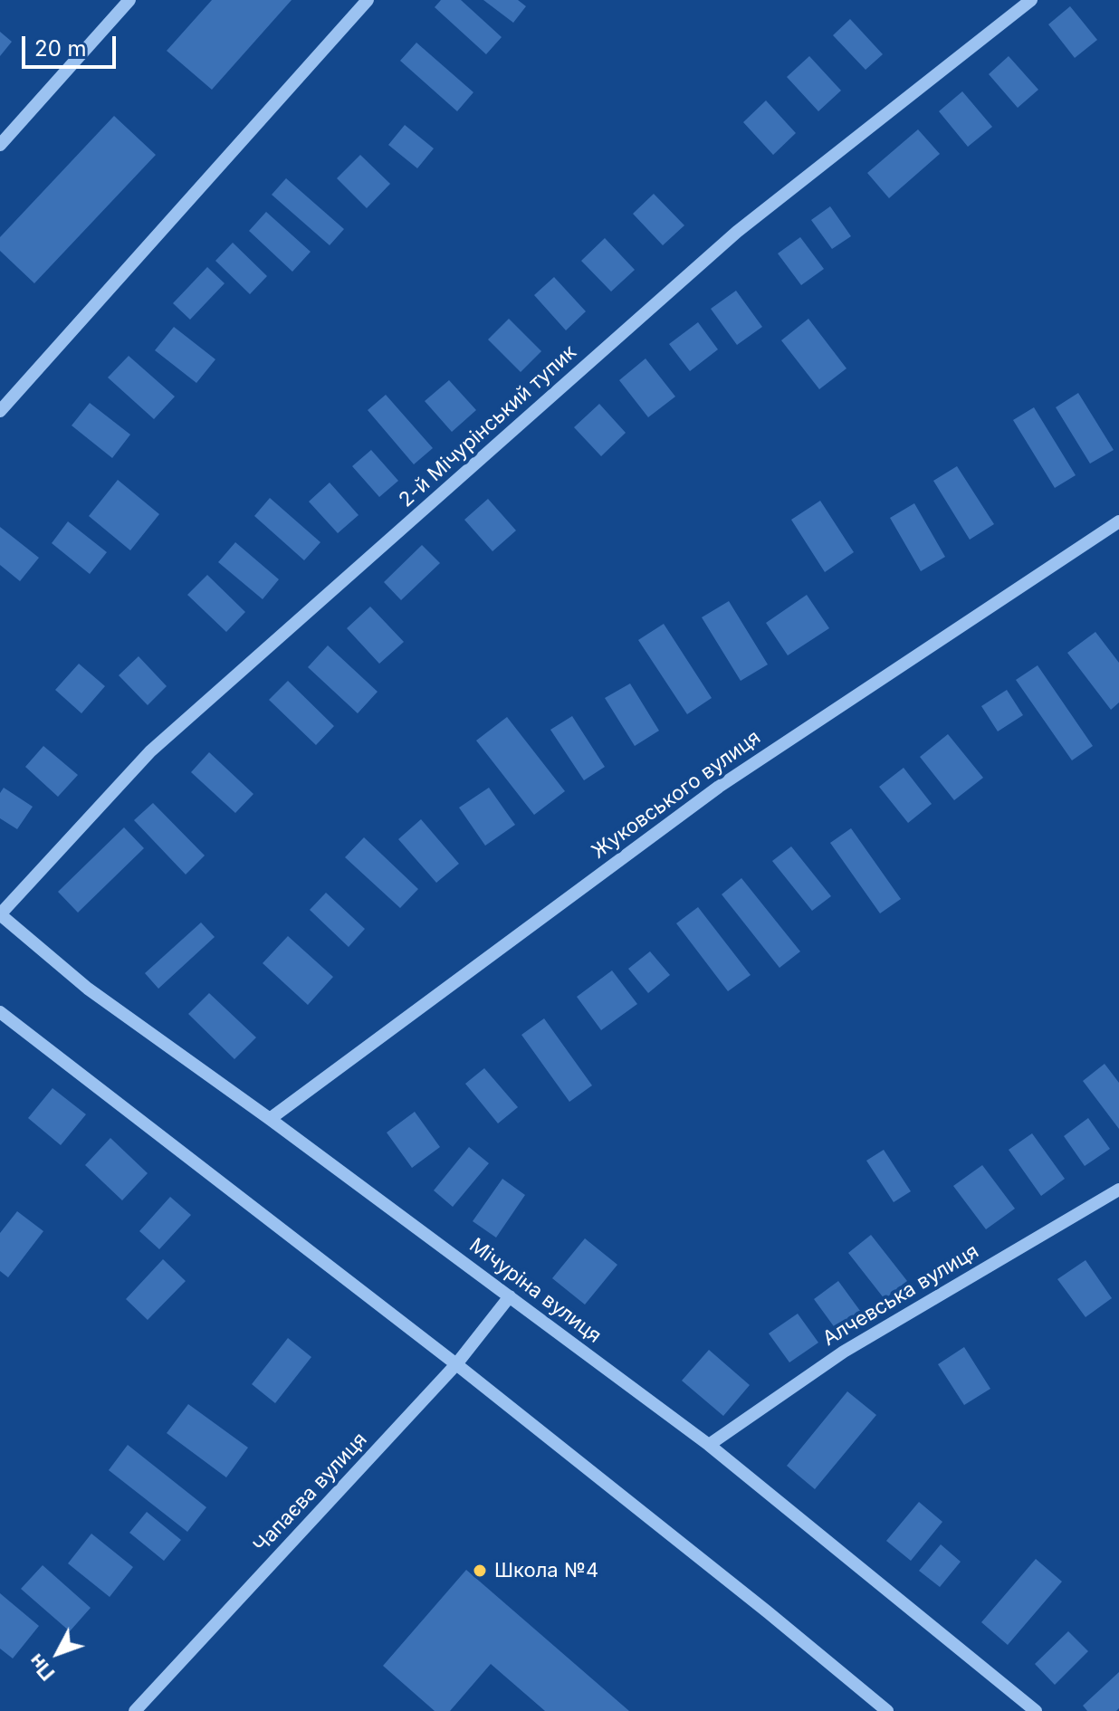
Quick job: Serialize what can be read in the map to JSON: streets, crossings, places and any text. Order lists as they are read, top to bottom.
{
  "streets": {
    "street": [
      "2-й Мічурінський тупик",
      "Жуковського вулиця",
      "Мічуріна вулиця",
      "Алчевська вулиця",
      "Чапаєва вулиця"
    ]
  },
  "crossings": [
    ["2-й Мічурінський тупик", "Мічуріна вулиця"],
    ["Жуковського вулиця", "Мічуріна вулиця"],
    ["Мічуріна вулиця", "Алчевська вулиця"],
    ["Мічуріна вулиця", "Чапаєва вулиця"]
  ],
  "places": ["Школа №4"],
  "scale_bar": "20 m",
  "north": "bottom left"
}
